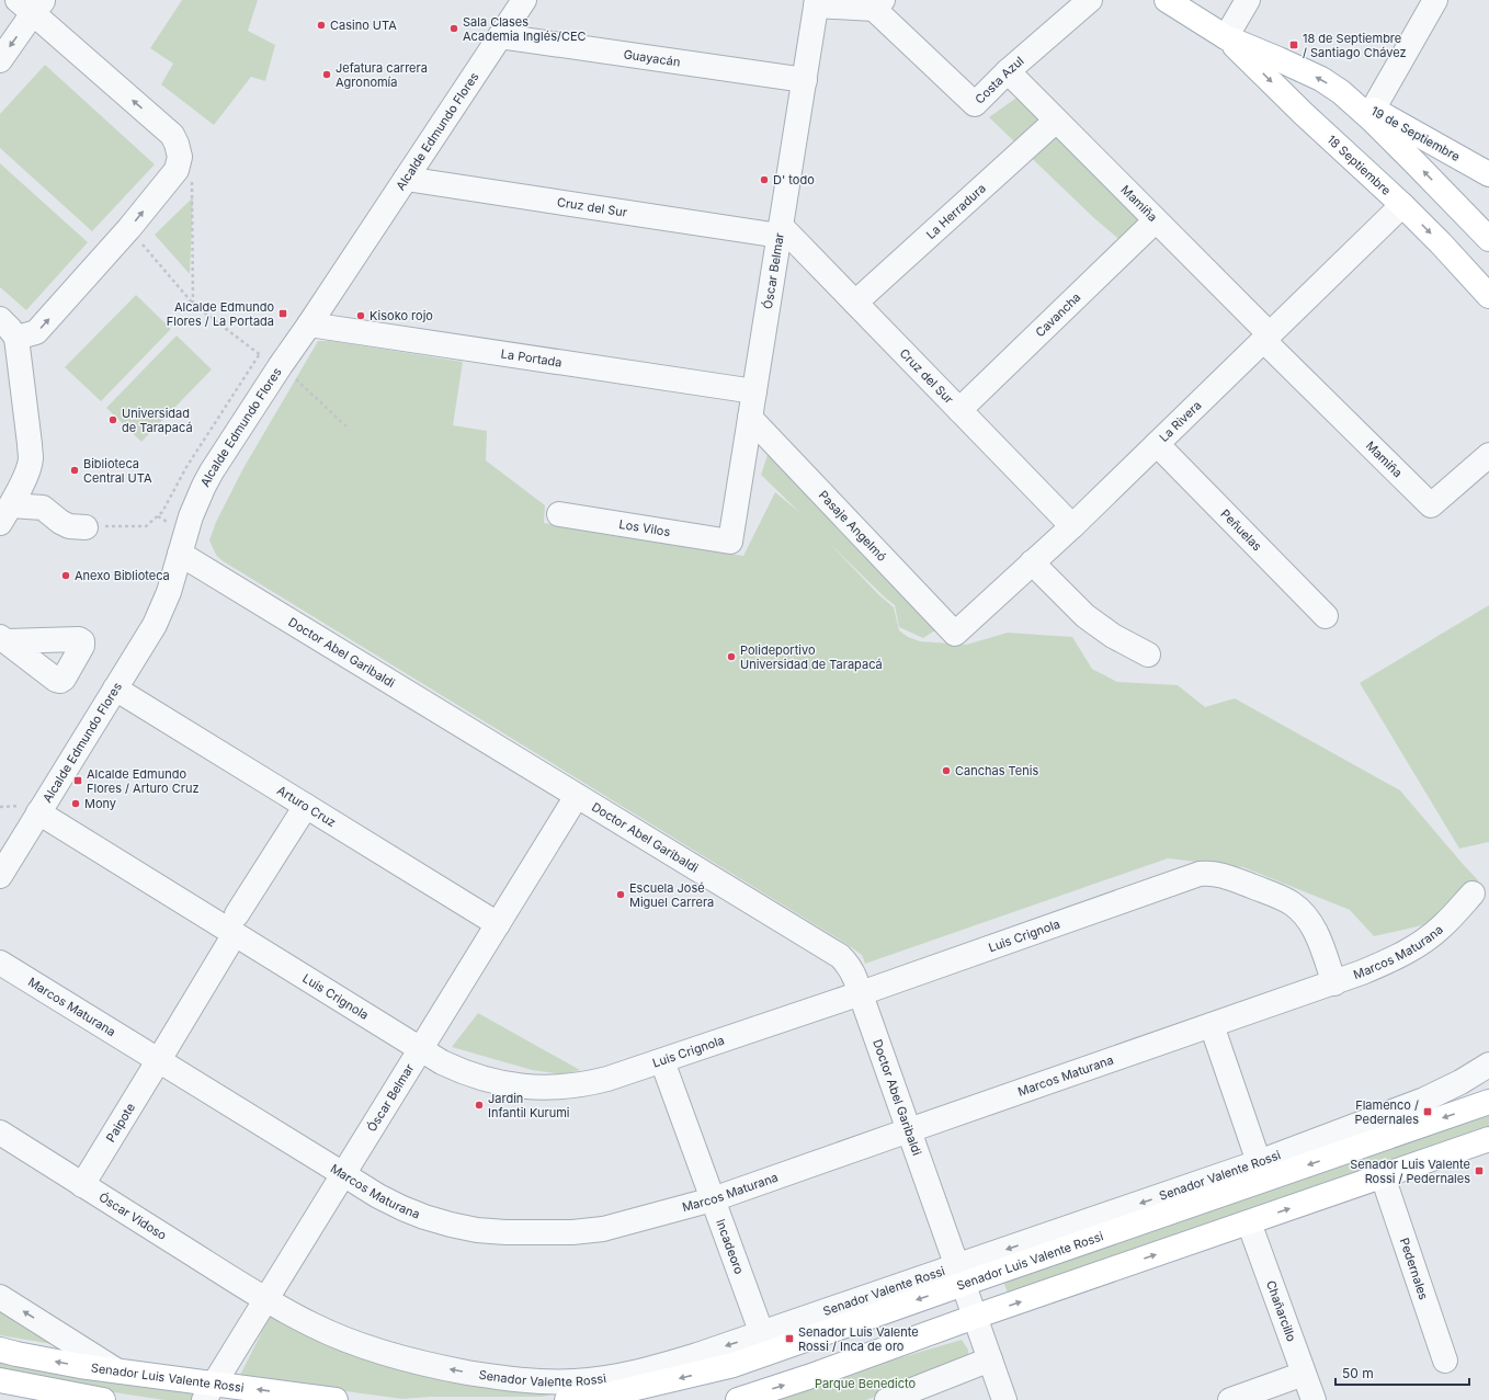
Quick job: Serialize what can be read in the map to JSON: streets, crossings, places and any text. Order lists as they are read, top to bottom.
{
  "streets": {
    "main road": ["19 de Septiembre", "18 Septiembre", "Senador Luis Valente Rossi"],
    "street": [
      "Guayacán",
      "Costa Azul",
      "Alcalde Edmundo Flores",
      "Mamiña",
      "Cruz del Sur",
      "La Herradura",
      "Óscar Belmar",
      "Cavancha",
      "La Portada",
      "La Rivera",
      "Pasaje Angelmó",
      "Los Vilos",
      "Peñuelas",
      "Doctor Abel Garibaldi",
      "Arturo Cruz",
      "Luis Crignola",
      "Marcos Maturana",
      "Paipote",
      "Senador Valente Rossi",
      "Óscar Vidoso",
      "Incadeoro",
      "Pedernales",
      "Chañarcillo"
    ]
  },
  "crossings": [
    ["Guayacán", "Alcalde Edmundo Flores"],
    ["Guayacán", "Óscar Belmar"],
    ["Costa Azul", "Mamiña"],
    ["Costa Azul", "Óscar Belmar"],
    ["Alcalde Edmundo Flores", "Cruz del Sur"],
    ["Alcalde Edmundo Flores", "La Portada"],
    ["Alcalde Edmundo Flores", "Doctor Abel Garibaldi"],
    ["Alcalde Edmundo Flores", "Arturo Cruz"],
    ["Alcalde Edmundo Flores", "Luis Crignola"],
    ["18 Septiembre", "La Rivera"],
    ["Mamiña", "La Herradura"],
    ["Mamiña", "Cavancha"],
    ["Mamiña", "La Rivera"],
    ["Cruz del Sur", "La Herradura"],
    ["Cruz del Sur", "Óscar Belmar"],
    ["Cruz del Sur", "Cavancha"],
    ["Cruz del Sur", "La Rivera"],
    ["Óscar Belmar", "La Portada"],
    ["Óscar Belmar", "Pasaje Angelmó"],
    ["Óscar Belmar", "Los Vilos"],
    ["Óscar Belmar", "Doctor Abel Garibaldi"],
    ["Óscar Belmar", "Arturo Cruz"],
    ["Óscar Belmar", "Luis Crignola"],
    ["Óscar Belmar", "Marcos Maturana"],
    ["Óscar Belmar", "Senador Valente Rossi"],
    ["Óscar Belmar", "Óscar Vidoso"],
    ["Óscar Belmar", "Senador Luis Valente Rossi"],
    ["La Rivera", "Pasaje Angelmó"],
    ["La Rivera", "Peñuelas"],
    ["Doctor Abel Garibaldi", "Luis Crignola"],
    ["Doctor Abel Garibaldi", "Marcos Maturana"],
    ["Doctor Abel Garibaldi", "Senador Valente Rossi"],
    ["Doctor Abel Garibaldi", "Senador Luis Valente Rossi"],
    ["Arturo Cruz", "Paipote"],
    ["Luis Crignola", "Marcos Maturana"],
    ["Luis Crignola", "Paipote"],
    ["Luis Crignola", "Incadeoro"],
    ["Marcos Maturana", "Paipote"],
    ["Marcos Maturana", "Incadeoro"],
    ["Paipote", "Óscar Vidoso"],
    ["Senador Valente Rossi", "Óscar Vidoso"],
    ["Senador Valente Rossi", "Incadeoro"],
    ["Senador Valente Rossi", "Senador Luis Valente Rossi"]
  ],
  "one_way": ["Senador Valente Rossi"],
  "parks": ["Parque Benedicto"],
  "places": {
    "other": [
      "Casino UTA",
      "Sala Clases Academia Inglés/CEC",
      "Jefatura carrera Agronomía",
      "D' todo",
      "Kisoko rojo",
      "Universidad de Tarapacá",
      "Biblioteca Central UTA",
      "Anexo Biblioteca",
      "Polideportivo Universidad de Tarapacá",
      "Canchas Tenis",
      "Mony",
      "Escuela José Miguel Carrera",
      "Jardin Infantil Kurumi"
    ],
    "transit": [
      "18 de Septiembre / Santiago Chávez",
      "Alcalde Edmundo Flores / La Portada",
      "Alcalde Edmundo Flores / Arturo Cruz",
      "Flamenco / Pedernales",
      "Senador Luis Valente Rossi / Pedernales",
      "Senador Luis Valente Rossi / Inca de oro"
    ]
  },
  "scale_bar": "50 m"
}
